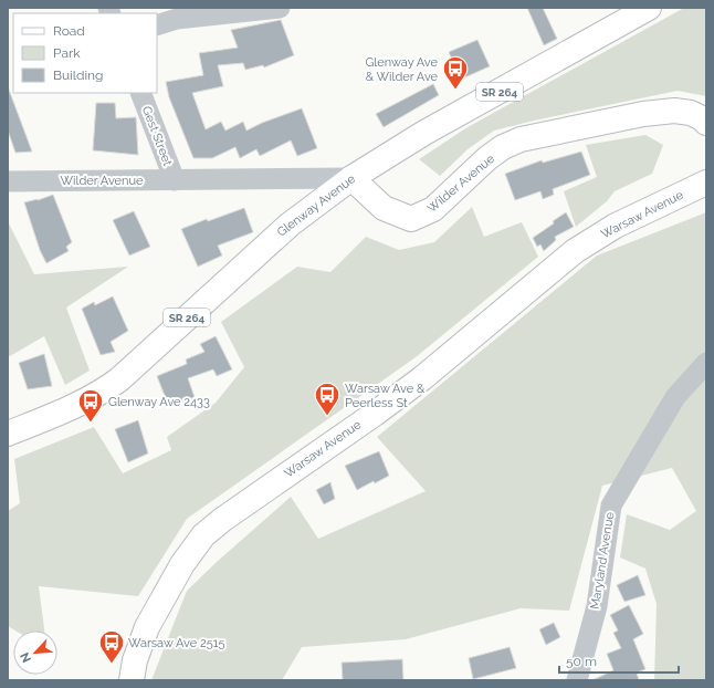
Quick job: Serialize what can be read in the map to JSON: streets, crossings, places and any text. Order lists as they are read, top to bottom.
{
  "streets": {
    "main road": [
      "SR 264",
      "Wilder Avenue",
      "Glenway Avenue",
      "Warsaw Avenue"
    ],
    "street": ["Gest Street", "Maryland Avenue"]
  },
  "crossings": [
    ["Gest Street", "Wilder Avenue"],
    ["Wilder Avenue", "Glenway Avenue"]
  ],
  "places": {
    "bus stop": [
      "Glenway Ave & Wilder Ave",
      "Warsaw Ave & Peerless St",
      "Glenway Ave 2433",
      "Warsaw Ave 2515"
    ]
  },
  "legend": ["Road", "Park", "Building"],
  "scale_bar": "50 m",
  "north": "bottom left"
}
